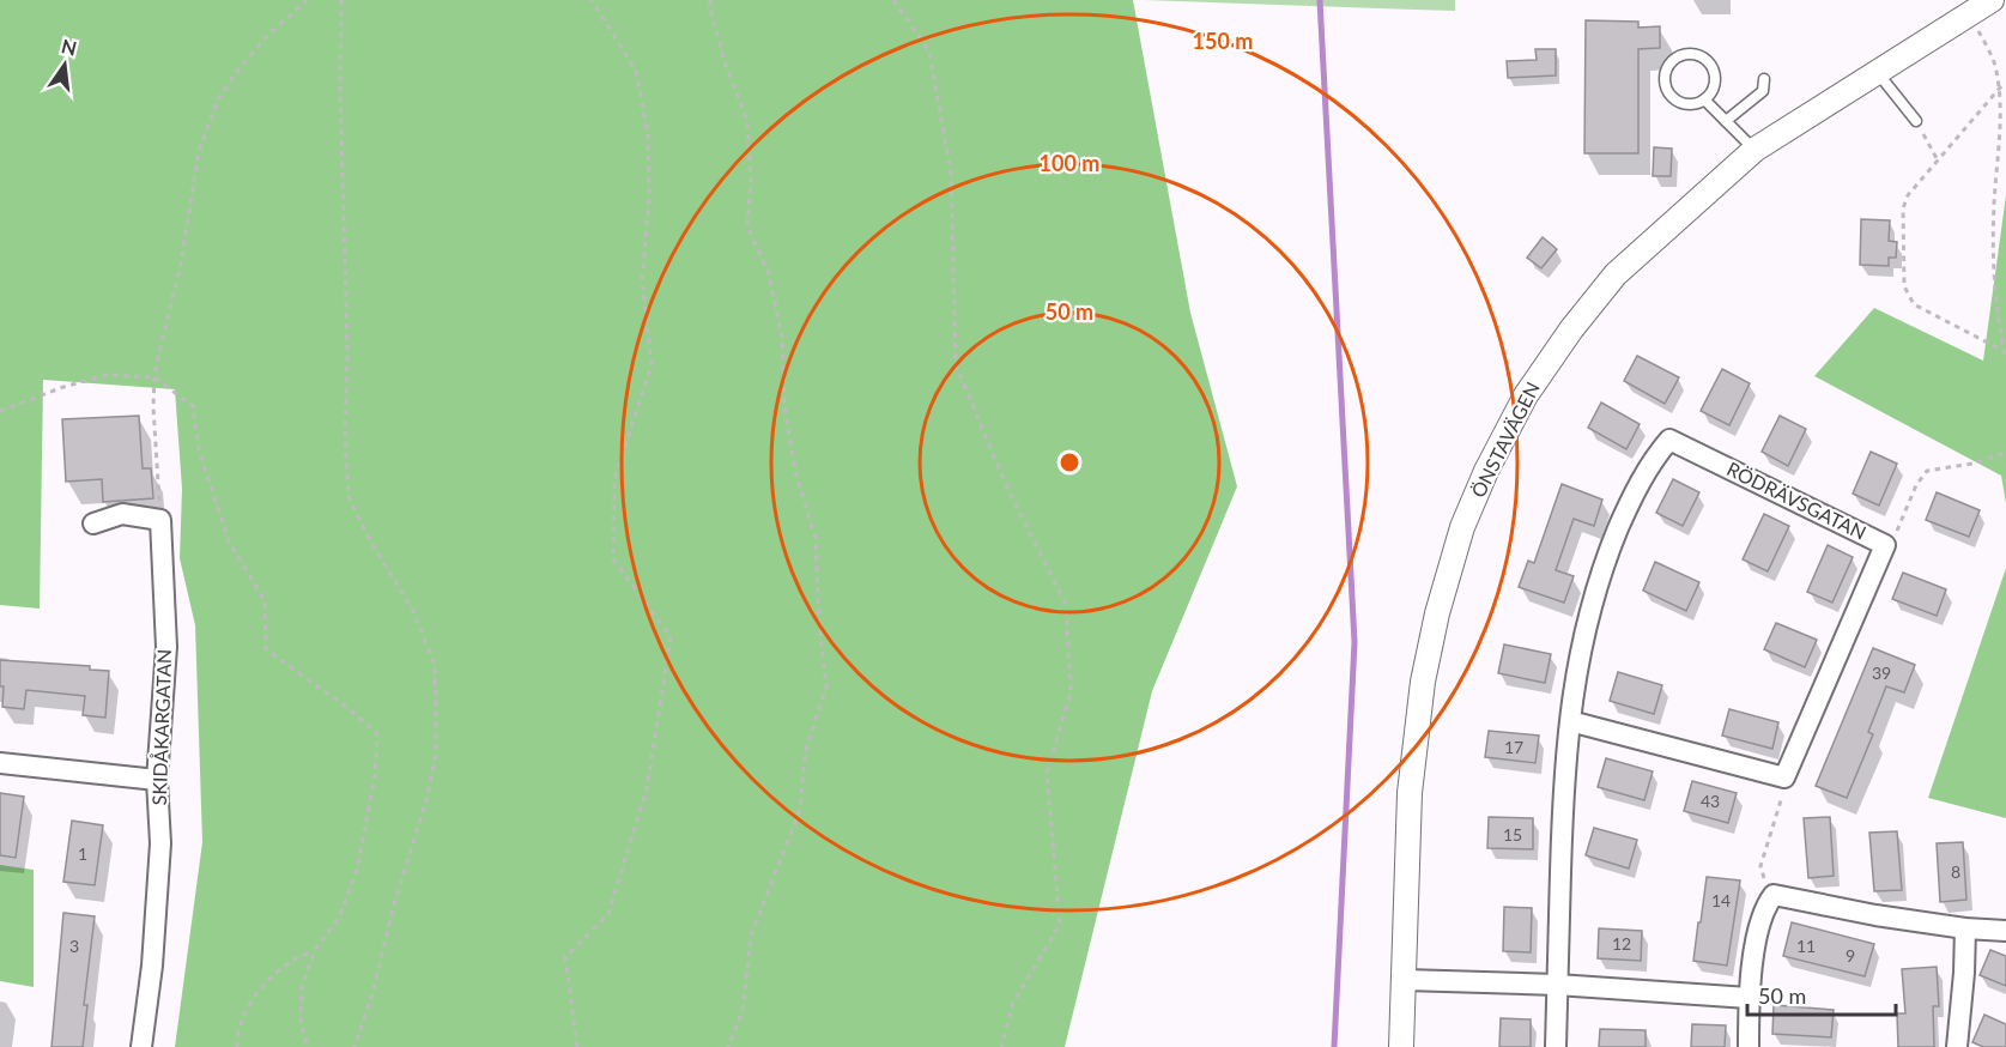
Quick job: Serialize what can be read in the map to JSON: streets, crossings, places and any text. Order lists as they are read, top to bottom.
{
  "streets": {
    "street": ["ÖNSTAVÄGEN", "RÖDRÄVSGATAN", "SKIDÅKARGATAN"]
  },
  "house_numbers": [
    "39",
    "17",
    "43",
    "15",
    "1",
    "8",
    "14",
    "12",
    "3",
    "11",
    "9"
  ],
  "scale_bar": "50 m",
  "north": "top",
  "rings": ["150 m", "100 m", "50 m"]
}
